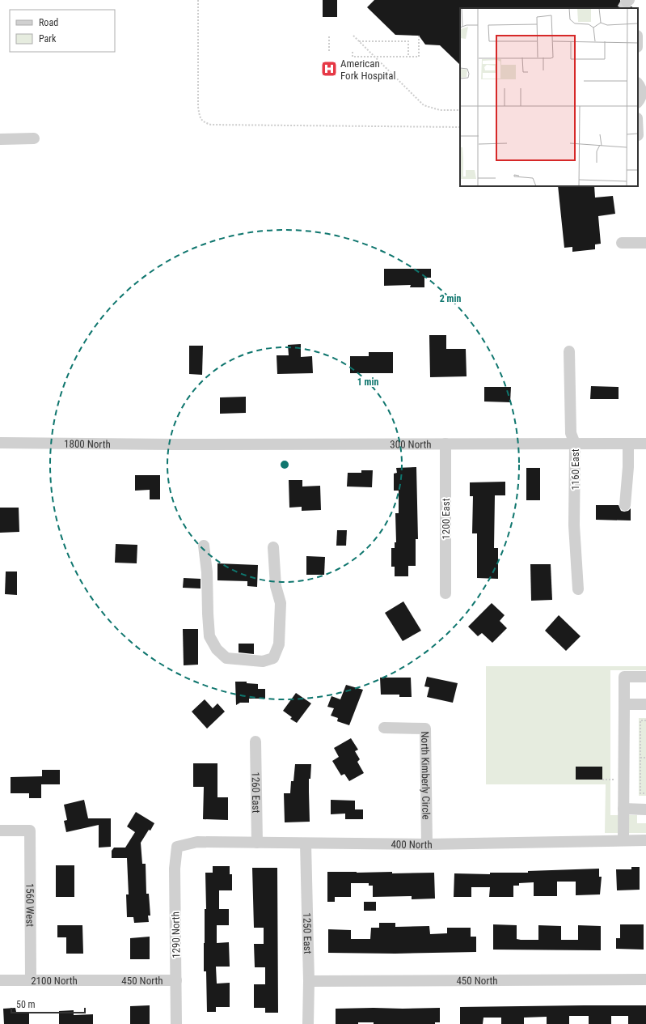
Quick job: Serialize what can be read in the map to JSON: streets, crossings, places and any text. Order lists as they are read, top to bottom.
{
  "streets": {
    "street": [
      "1800 North",
      "300 North",
      "1160 East",
      "1200 East",
      "North Kimberly Circle",
      "1260 East",
      "400 North",
      "1560 West",
      "1250 East",
      "1290 North",
      "2100 North",
      "450 North"
    ]
  },
  "crossings": [
    ["1800 North", "300 North"],
    ["300 North", "1160 East"],
    ["300 North", "1200 East"],
    ["North Kimberly Circle", "400 North"],
    ["1260 East", "400 North"],
    ["400 North", "1250 East"],
    ["400 North", "1290 North"],
    ["1560 West", "2100 North"],
    ["1250 East", "450 North"],
    ["1290 North", "450 North"],
    ["2100 North", "450 North"]
  ],
  "places": {
    "hospital": ["American Fork Hospital"]
  },
  "legend": ["Road", "Park"],
  "scale_bar": "50 m",
  "rings": ["2 min", "1 min"]
}
